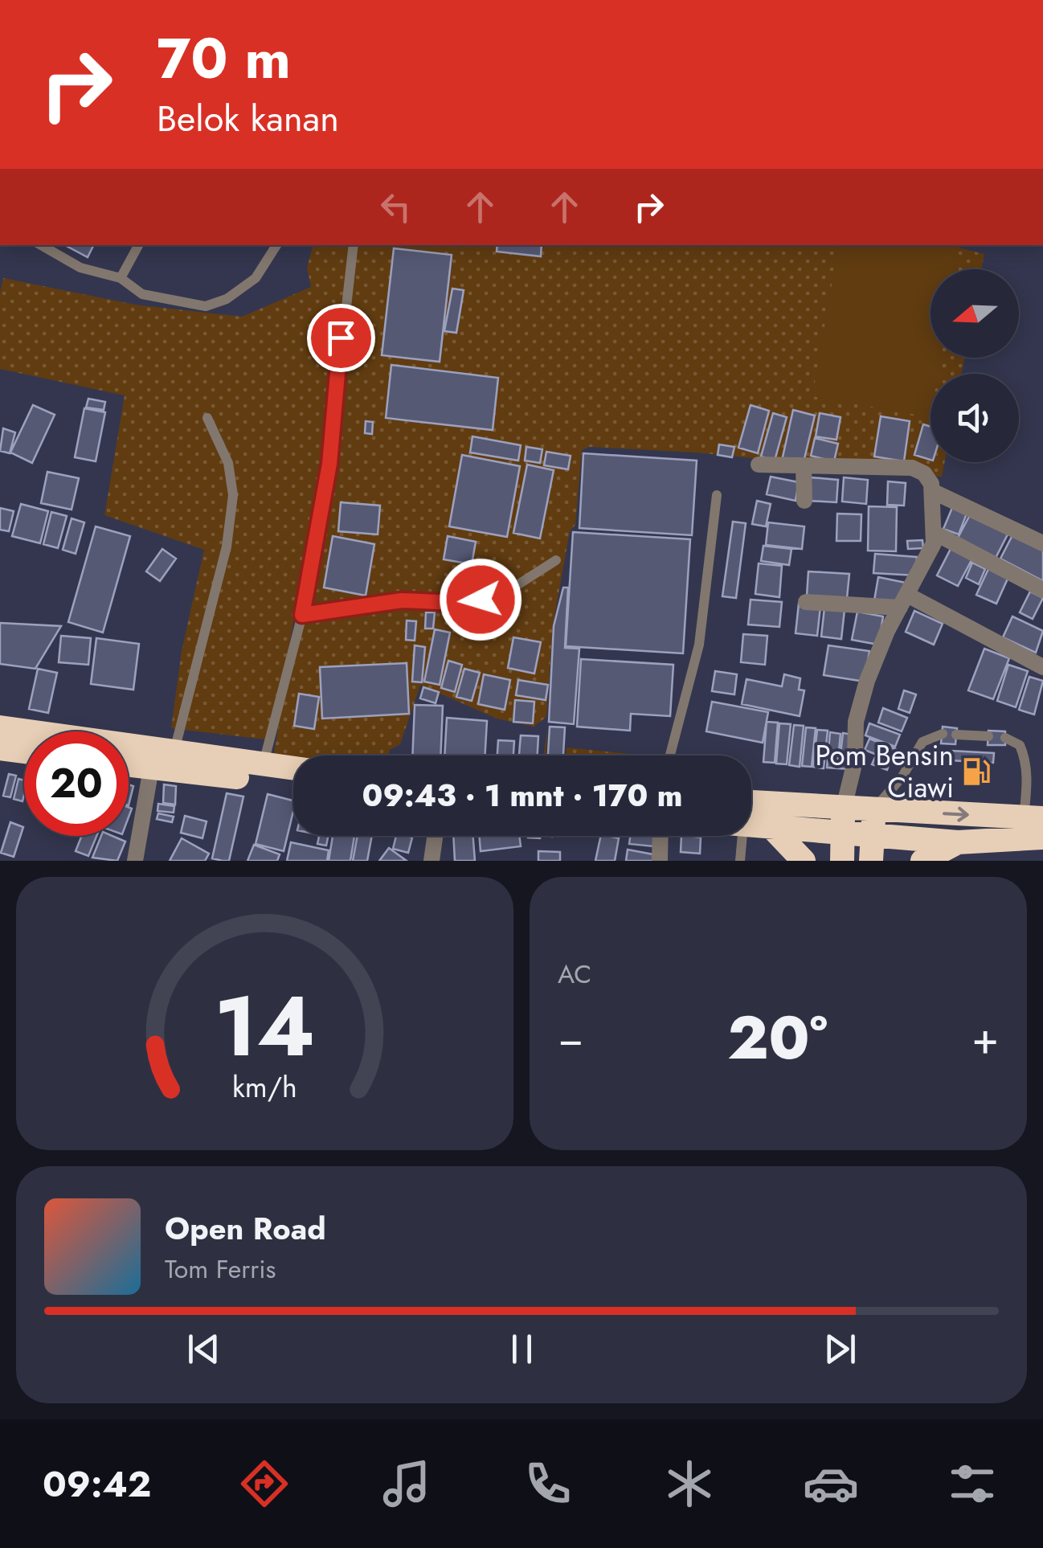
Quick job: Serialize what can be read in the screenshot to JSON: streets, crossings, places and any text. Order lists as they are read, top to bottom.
{
  "places": {
    "fuel station": ["Pom Bensin Ciawi"]
  },
  "north": "left",
  "page": {
    "turn": ["70 m", "Belok kanan"],
    "limit": "20",
    "trip": "09:43 · 1 mnt · 170 m",
    "tile": "AC",
    "heat": ["−", "20°", "+"],
    "song": ["Open Road", "Tom Ferris"],
    "tabs": "09:42",
    "gauge": ["14", "km/h"]
  }
}
